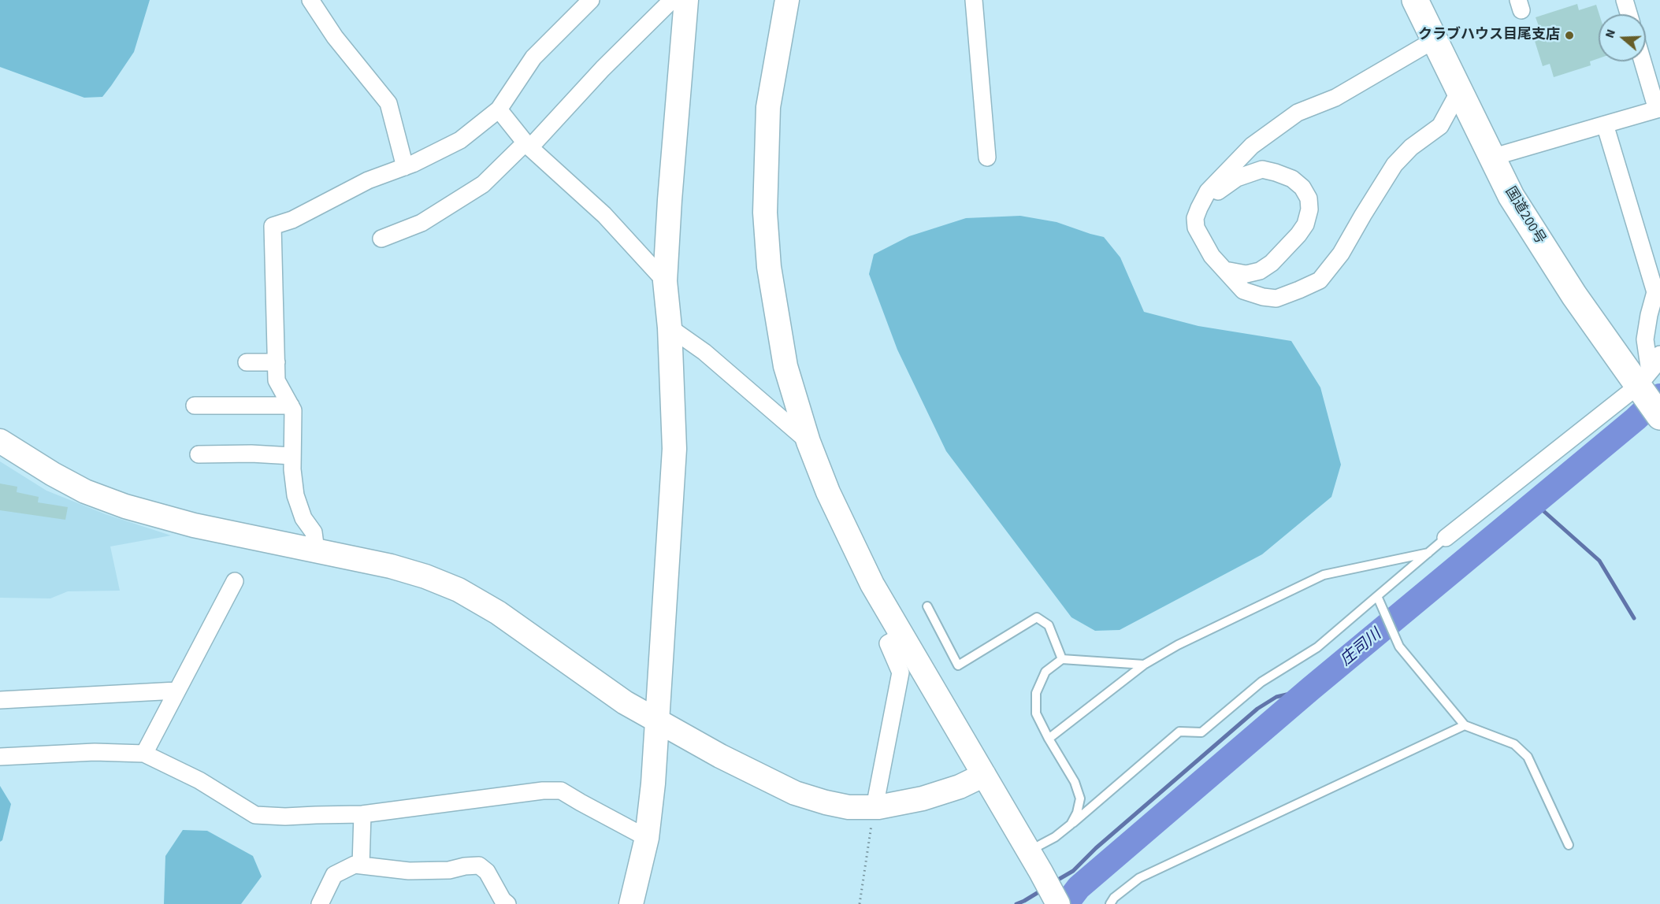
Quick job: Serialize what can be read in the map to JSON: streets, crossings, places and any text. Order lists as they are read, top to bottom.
{
  "streets": {
    "highway": ["国道200号"]
  },
  "water": ["庄司川"],
  "places": ["クラブハウス目尾支店"],
  "north": "left"
}
